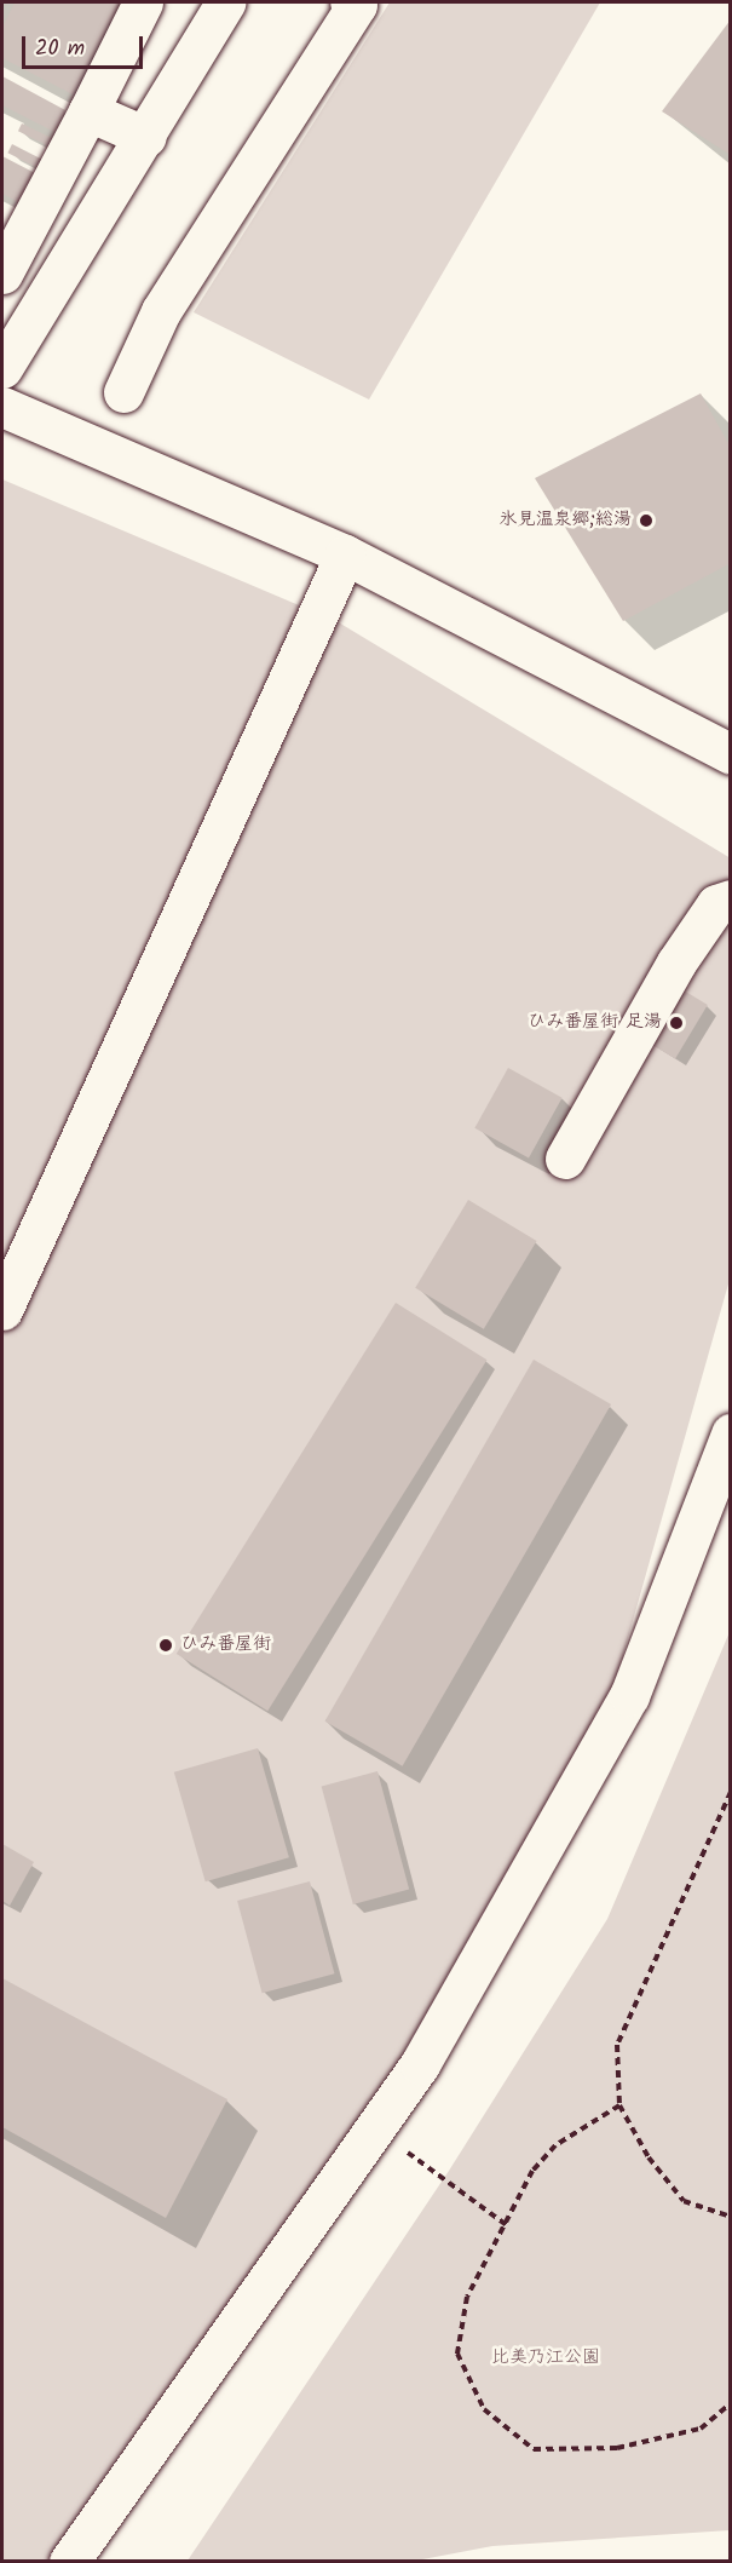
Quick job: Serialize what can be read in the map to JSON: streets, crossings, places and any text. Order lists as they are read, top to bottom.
{
  "parks": ["比美乃江公園"],
  "places": ["氷見温泉郷;総湯", "ひみ番屋街 足湯", "ひみ番屋街"],
  "scale_bar": "20 m"
}
